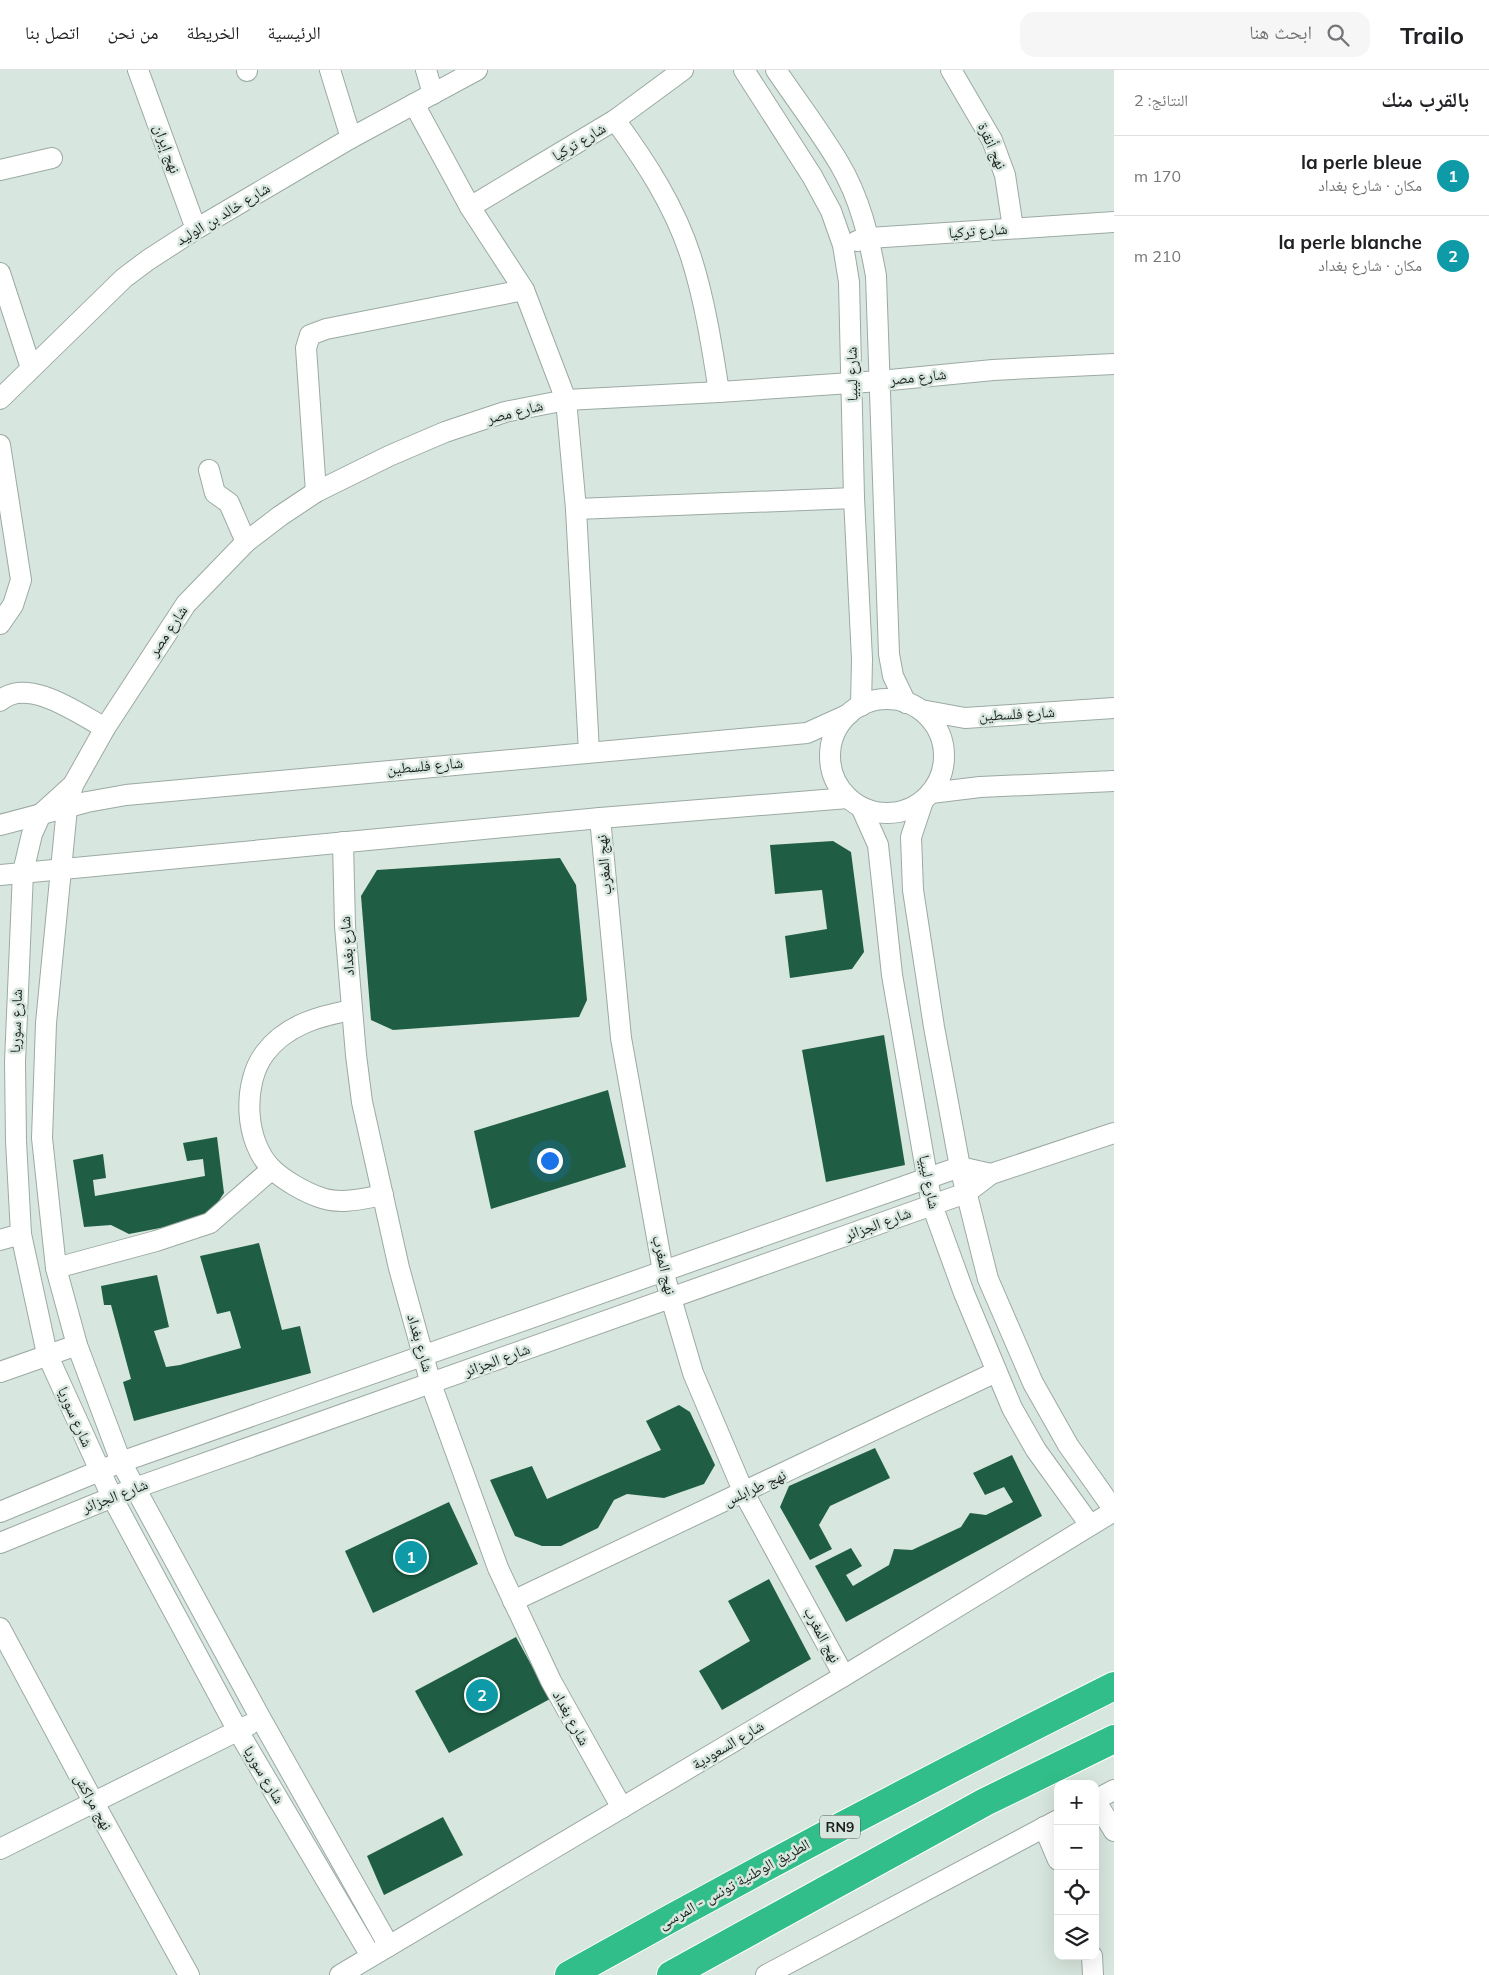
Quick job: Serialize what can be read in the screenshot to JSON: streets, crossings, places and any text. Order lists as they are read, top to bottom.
{
  "streets": {
    "highway": ["RN9", "الطريق الوطنية تونس - المرسى"],
    "street": [
      "شارع تركيا",
      "نهج أنقرة",
      "نهج إيران",
      "شارع خالد بن الوليد",
      "شارع ليبيا",
      "شارع مصر",
      "شارع فلسطين",
      "نهج المغرب",
      "شارع بغداد",
      "شارع سوريا",
      "شارع الجزائر",
      "نهج طرابلس",
      "شارع السعودية",
      "نهج مراكش"
    ]
  },
  "crossings": [
    ["شارع تركيا", "نهج أنقرة"],
    ["شارع تركيا", "شارع ليبيا"],
    ["نهج إيران", "شارع خالد بن الوليد"],
    ["شارع ليبيا", "شارع مصر"],
    ["شارع ليبيا", "شارع فلسطين"],
    ["شارع ليبيا", "شارع الجزائر"],
    ["شارع ليبيا", "نهج طرابلس"],
    ["شارع ليبيا", "شارع السعودية"],
    ["شارع مصر", "شارع فلسطين"],
    ["شارع مصر", "شارع سوريا"],
    ["شارع فلسطين", "شارع سوريا"],
    ["نهج المغرب", "شارع الجزائر"],
    ["نهج المغرب", "نهج طرابلس"],
    ["نهج المغرب", "شارع السعودية"],
    ["شارع بغداد", "شارع الجزائر"],
    ["شارع بغداد", "نهج طرابلس"],
    ["شارع بغداد", "شارع السعودية"],
    ["شارع سوريا", "شارع الجزائر"],
    ["شارع سوريا", "شارع السعودية"]
  ],
  "page": {
    "header": "Trailo",
    "search": "ابحث هنا",
    "nav": [
      "الرئيسية",
      "الخريطة",
      "من نحن",
      "اتصل بنا"
    ],
    "heading": ["بالقرب منك", "النتائج: 2"],
    "list": [
      {
        "mark": "1",
        "name": "la perle bleue",
        "note": "مكان · شارع بغداد",
        "value": "170 m"
      },
      {
        "mark": "2",
        "name": "la perle blanche",
        "note": "مكان · شارع بغداد",
        "value": "210 m"
      }
    ],
    "pins": ["1", "2"],
    "map_buttons": ["+", "−"]
  }
}
